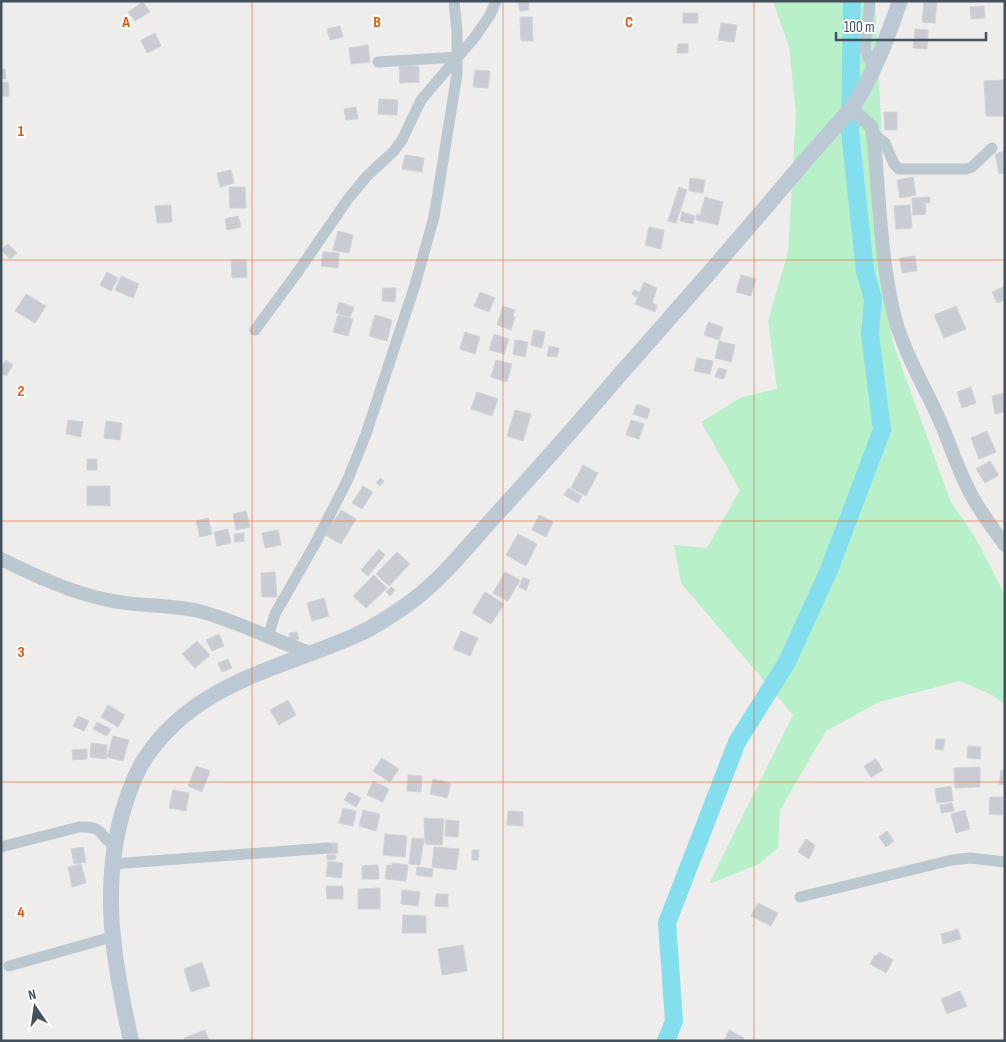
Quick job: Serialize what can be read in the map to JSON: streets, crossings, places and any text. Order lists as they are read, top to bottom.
{
  "scale_bar": "100 m",
  "north": "top",
  "grid": {
    "columns": ["A", "B", "C"],
    "rows": [
      "1",
      "2",
      "3",
      "4"
    ]
  }
}
